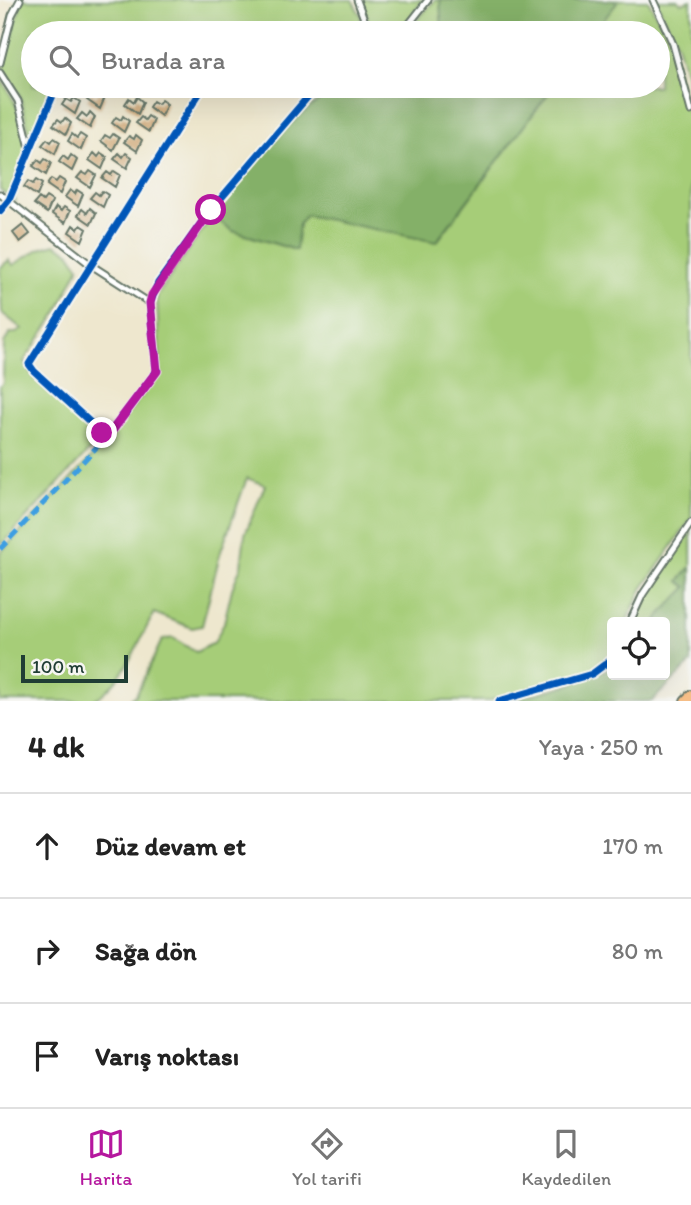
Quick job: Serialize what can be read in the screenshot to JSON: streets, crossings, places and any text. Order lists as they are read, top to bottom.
{
  "scale_bar": "100 m",
  "page": {
    "search": "Burada ara",
    "scale": "100 m",
    "heading": ["4 dk", "Yaya · 250 m"],
    "list": [
      ["Düz devam et", "170 m"],
      ["Sağa dön", "80 m"],
      "Varış noktası"
    ],
    "nav": ["Harita", "Yol tarifi", "Kaydedilen"]
  }
}
